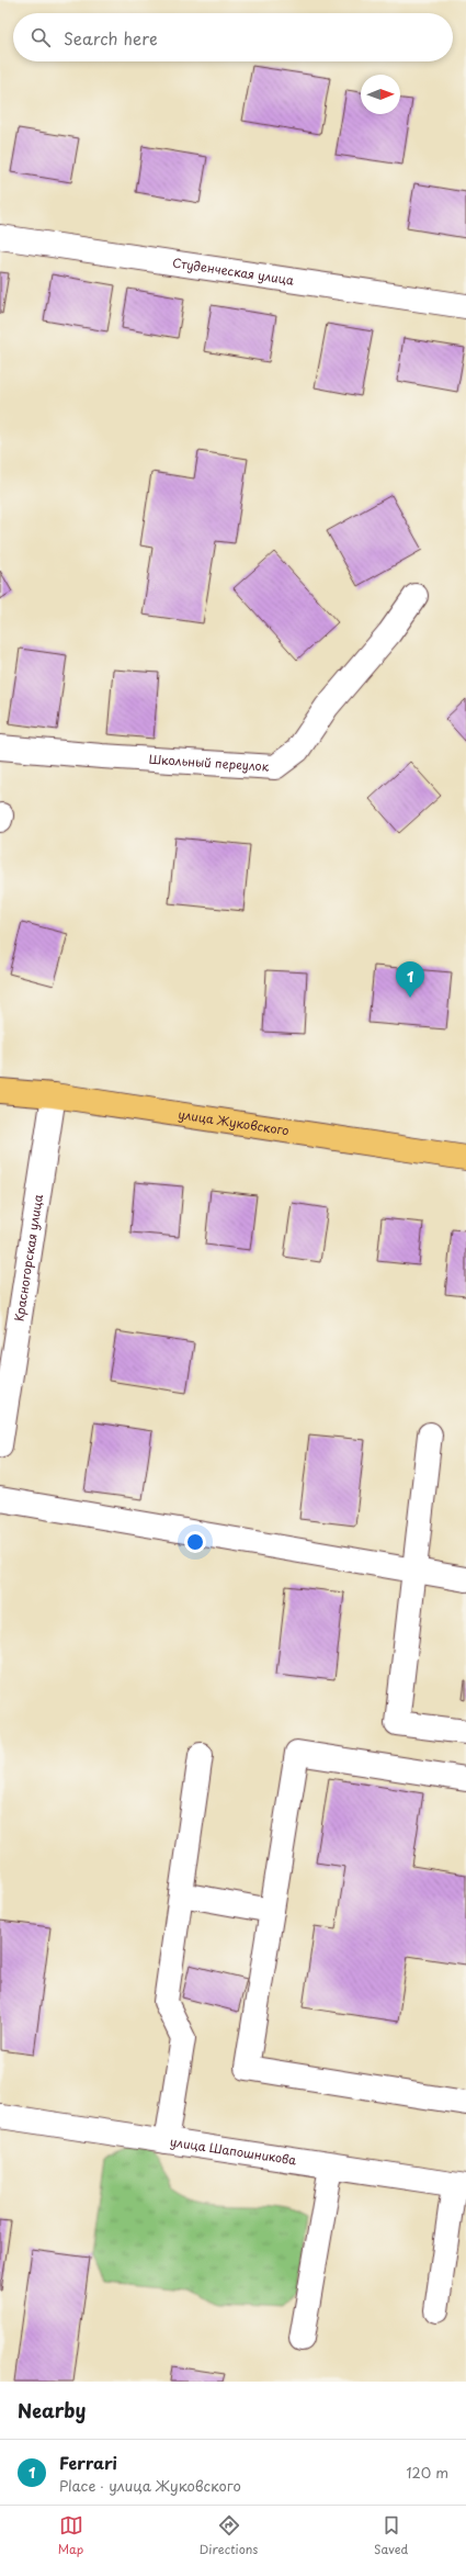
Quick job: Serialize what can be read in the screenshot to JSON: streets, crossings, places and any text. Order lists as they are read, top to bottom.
{
  "streets": {
    "main road": ["улица Жуковского"],
    "street": [
      "Студенческая улица",
      "Школьный переулок",
      "Красногорская улица",
      "улица Шапошникова"
    ]
  },
  "crossings": [
    ["улица Жуковского", "Красногорская улица"]
  ],
  "north": "right",
  "page": {
    "search": "Search here",
    "pins": "1",
    "heading": "Nearby",
    "list": [
      {
        "mark": "1",
        "name": "Ferrari",
        "note": "Place · улица Жуковского",
        "value": "120 m"
      }
    ],
    "nav": ["Map", "Directions", "Saved"]
  }
}
